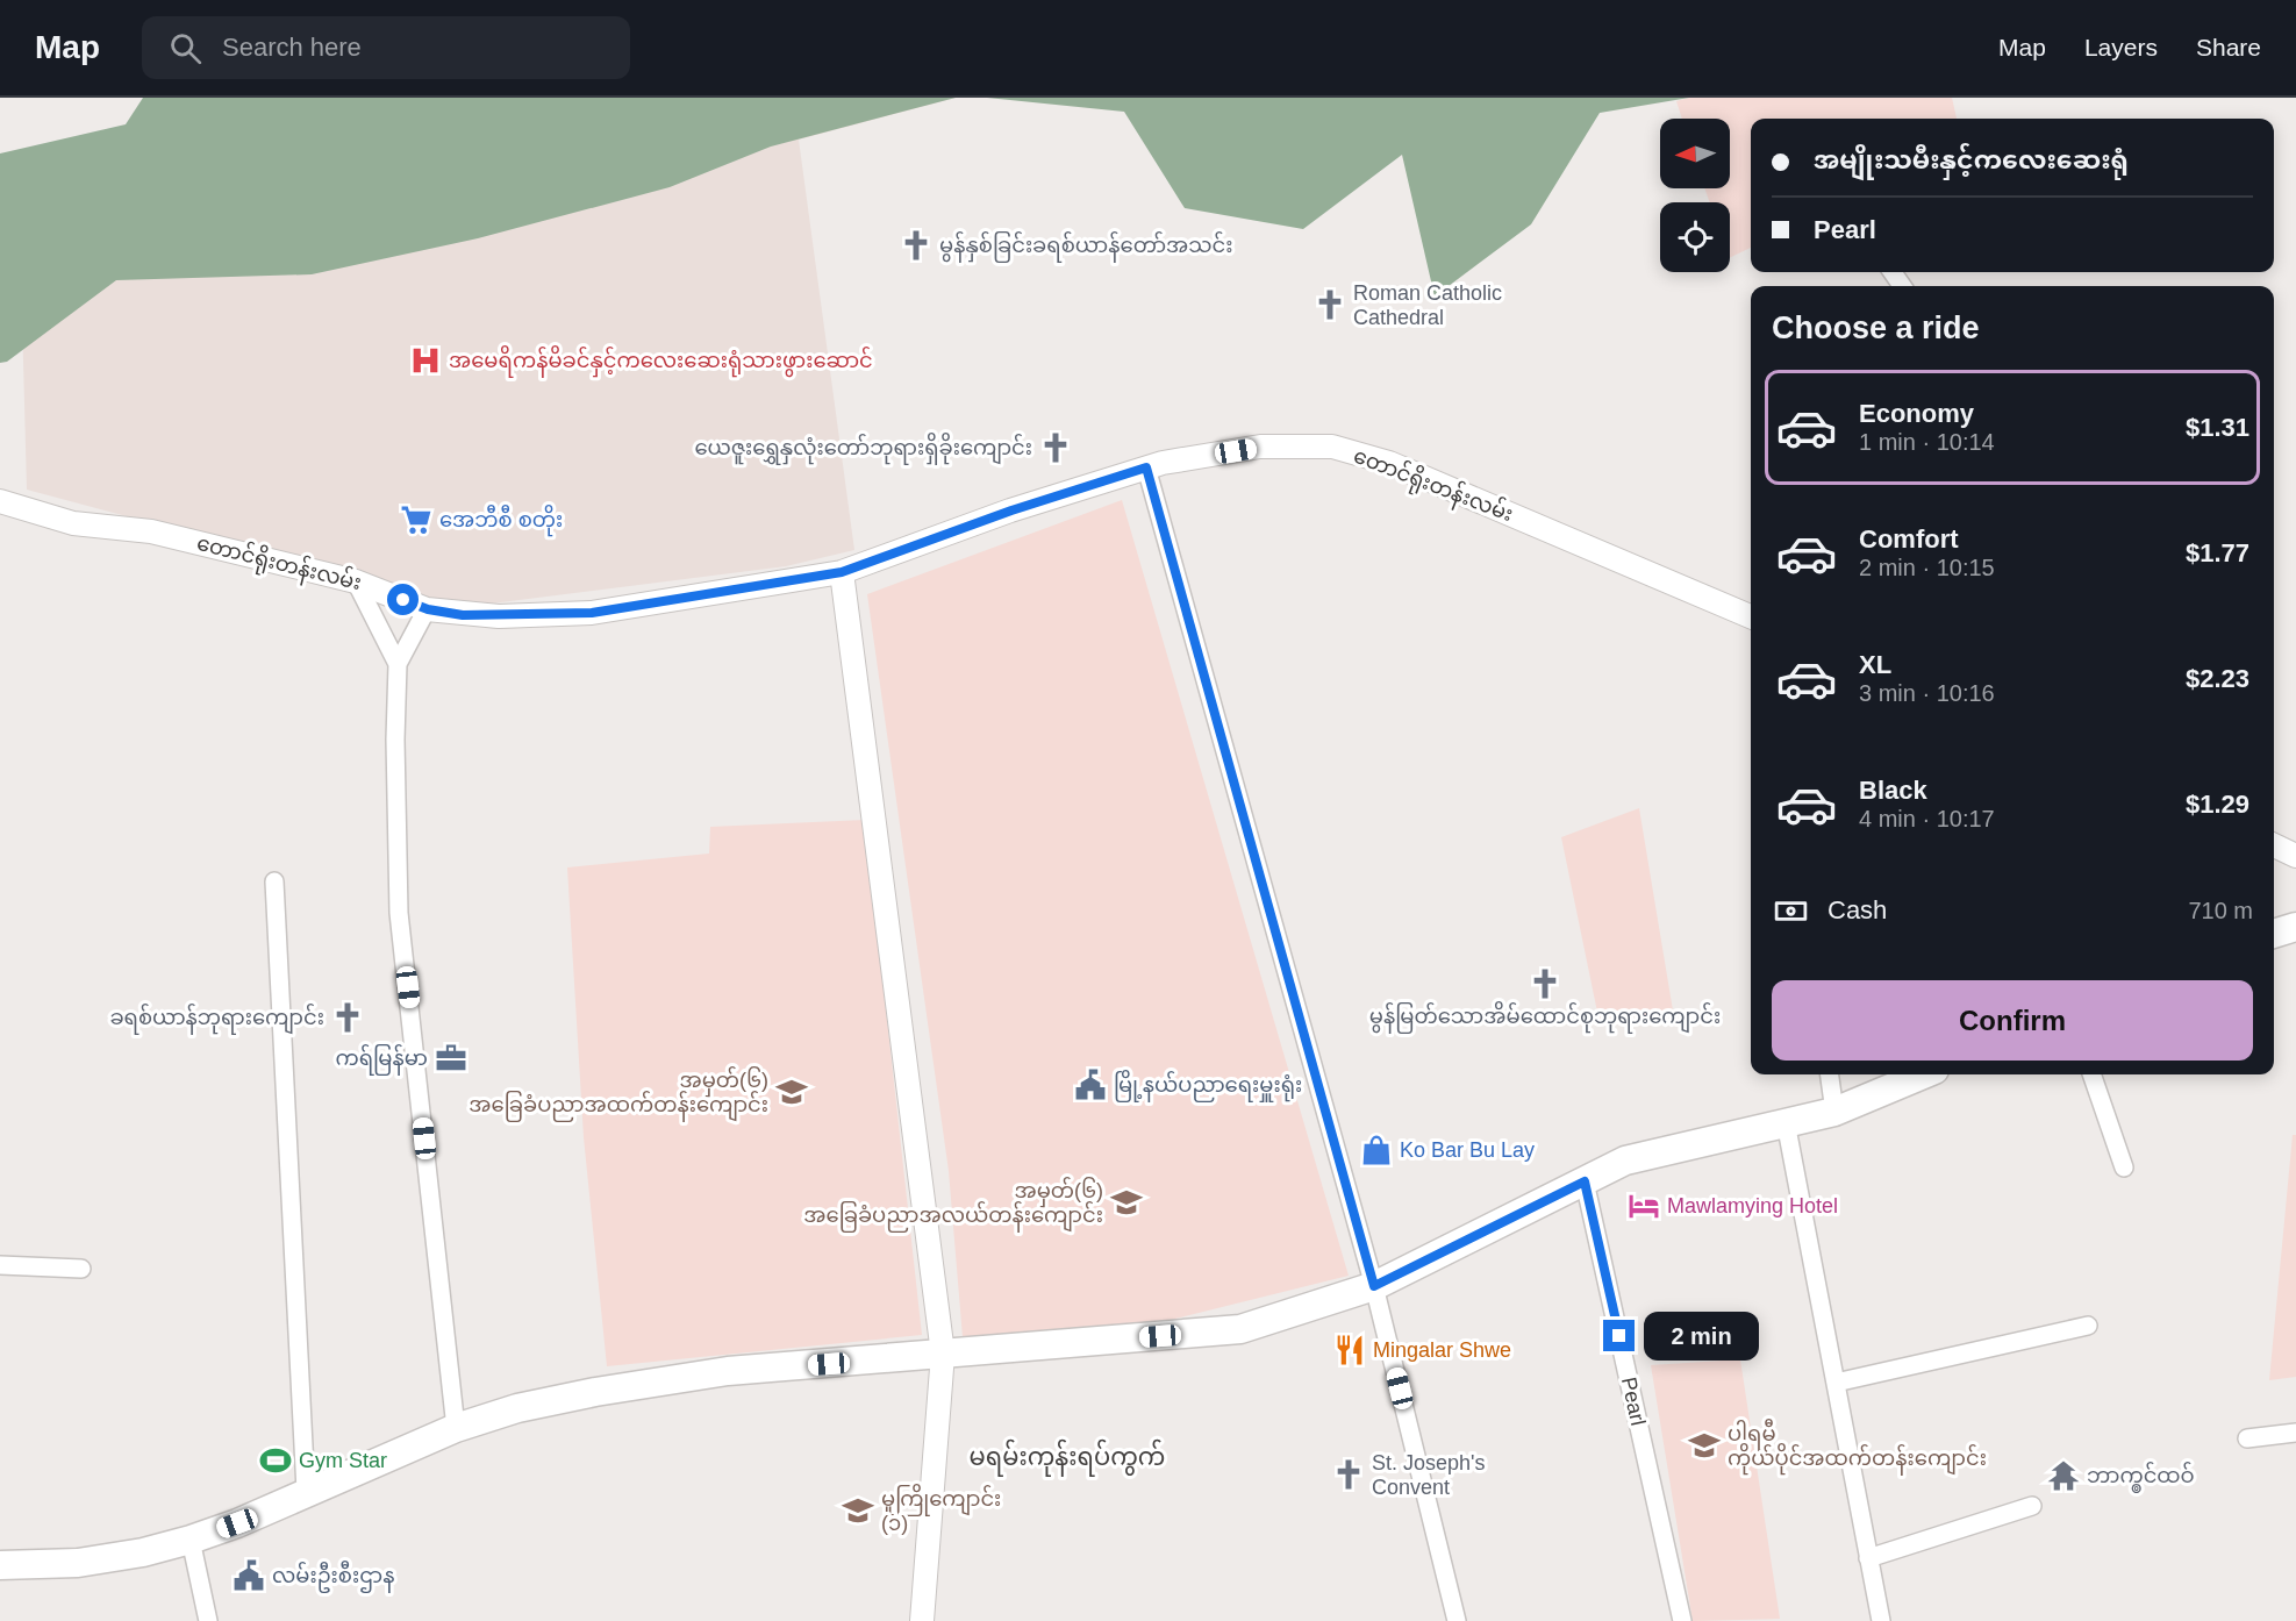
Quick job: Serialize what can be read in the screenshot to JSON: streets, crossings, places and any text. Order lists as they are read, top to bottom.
{
  "streets": {
    "street": ["တောင်ရိုးတန်းလမ်း", "Pearl"]
  },
  "districts": ["မရမ်းကုန်းရပ်ကွက်"],
  "places": {
    "church": [
      "မွန်နှစ်ခြင်းခရစ်ယာန်တော်အသင်း",
      "Roman Catholic Cathedral",
      "ယေဇူးရွှေနှလုံးတော်ဘုရားရှိခိုးကျောင်း",
      "မွန်မြတ်သောအိမ်ထောင်စုဘုရားကျောင်း",
      "ခရစ်ယာန်ဘုရားကျောင်း",
      "St. Joseph's Convent"
    ],
    "hospital": ["အမေရိကန်မိခင်နှင့်ကလေးဆေးရုံသားဖွားဆောင်"],
    "supermarket": ["အေဘီစီ စတိုး"],
    "office": ["ကရ်မြန်မာ"],
    "public building": ["မြို့နယ်ပညာရေးမှူးရုံး", "လမ်းဦးစီးဌာန"],
    "school or university": [
      "အမှတ်(၆) အခြေခံပညာအထက်တန်းကျောင်း",
      "အမှတ်(၆) အခြေခံပညာအလယ်တန်းကျောင်း",
      "ပါရမီ ကိုယ်ပိုင်အထက်တန်းကျောင်း",
      "မူကြိုကျောင်း (၁)"
    ],
    "shop": ["Ko Bar Bu Lay"],
    "hotel": ["Mawlamying Hotel"],
    "restaurant": ["Mingalar Shwe"],
    "sports": ["Gym Star"],
    "temple": ["ဘာက္ၜၚ်ထဝ်"]
  },
  "north": "left",
  "page": {
    "header": "Map",
    "search": "Search here",
    "nav": ["Map", "Layers", "Share"],
    "banner": ["အမျိုးသမီးနှင့်ကလေးဆေးရုံ", "Pearl"],
    "heading": "Choose a ride",
    "list": [
      {
        "name": "Economy",
        "note": "1 min · 10:14",
        "value": "$1.31"
      },
      {
        "name": "Comfort",
        "note": "2 min · 10:15",
        "value": "$1.77"
      },
      {
        "name": "XL",
        "note": "3 min · 10:16",
        "value": "$2.23"
      },
      {
        "name": "Black",
        "note": "4 min · 10:17",
        "value": "$1.29"
      }
    ],
    "pay": ["Cash", "710 m"],
    "buttons": "Confirm",
    "bubble": "2 min"
  }
}
